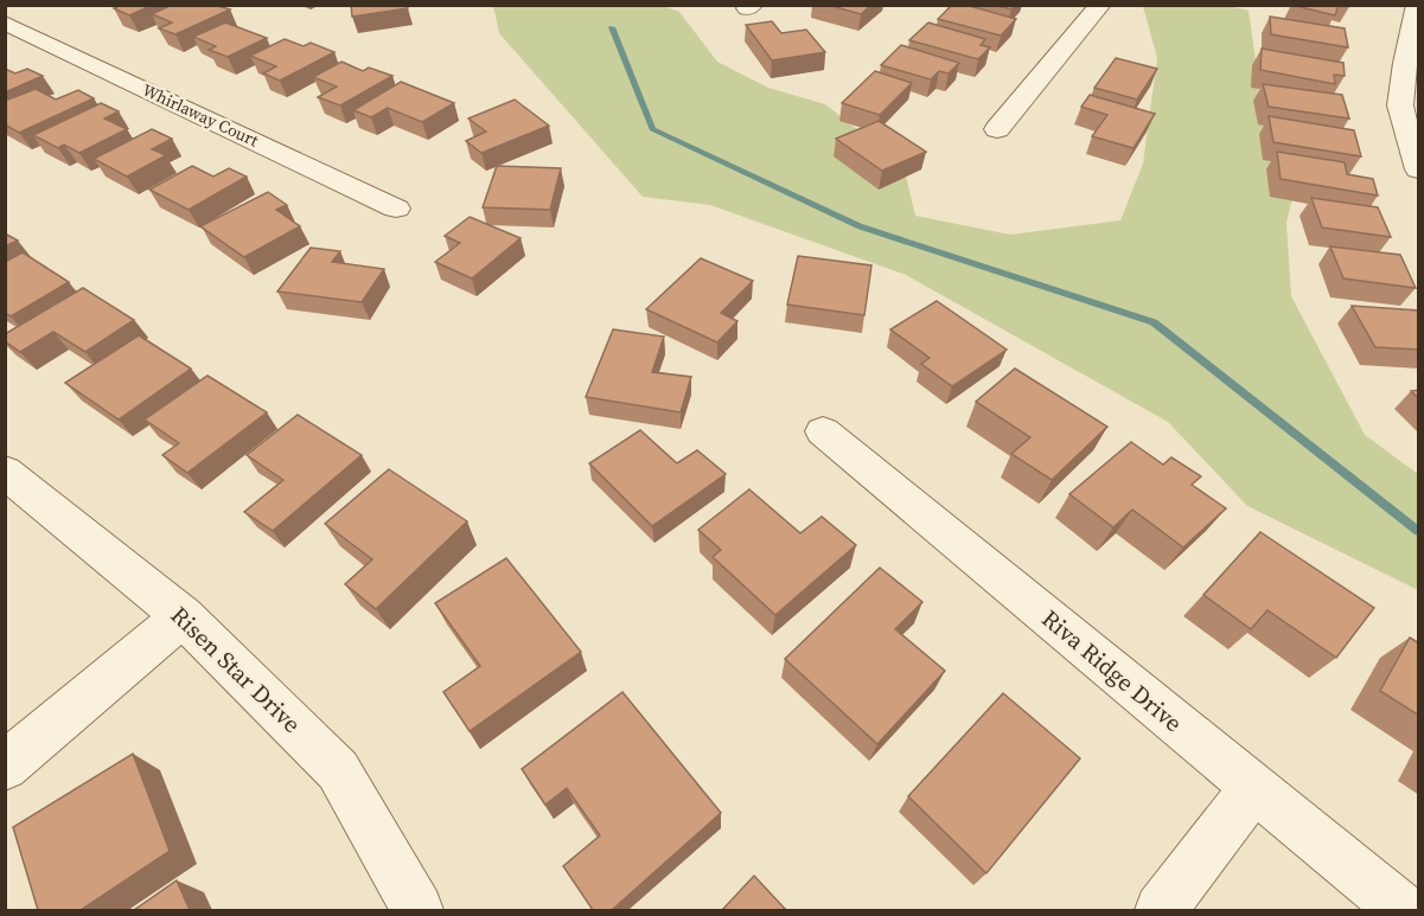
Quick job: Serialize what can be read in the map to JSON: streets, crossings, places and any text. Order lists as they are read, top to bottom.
{
  "streets": {
    "street": ["Whirlaway Court", "Risen Star Drive", "Riva Ridge Drive"]
  }
}
